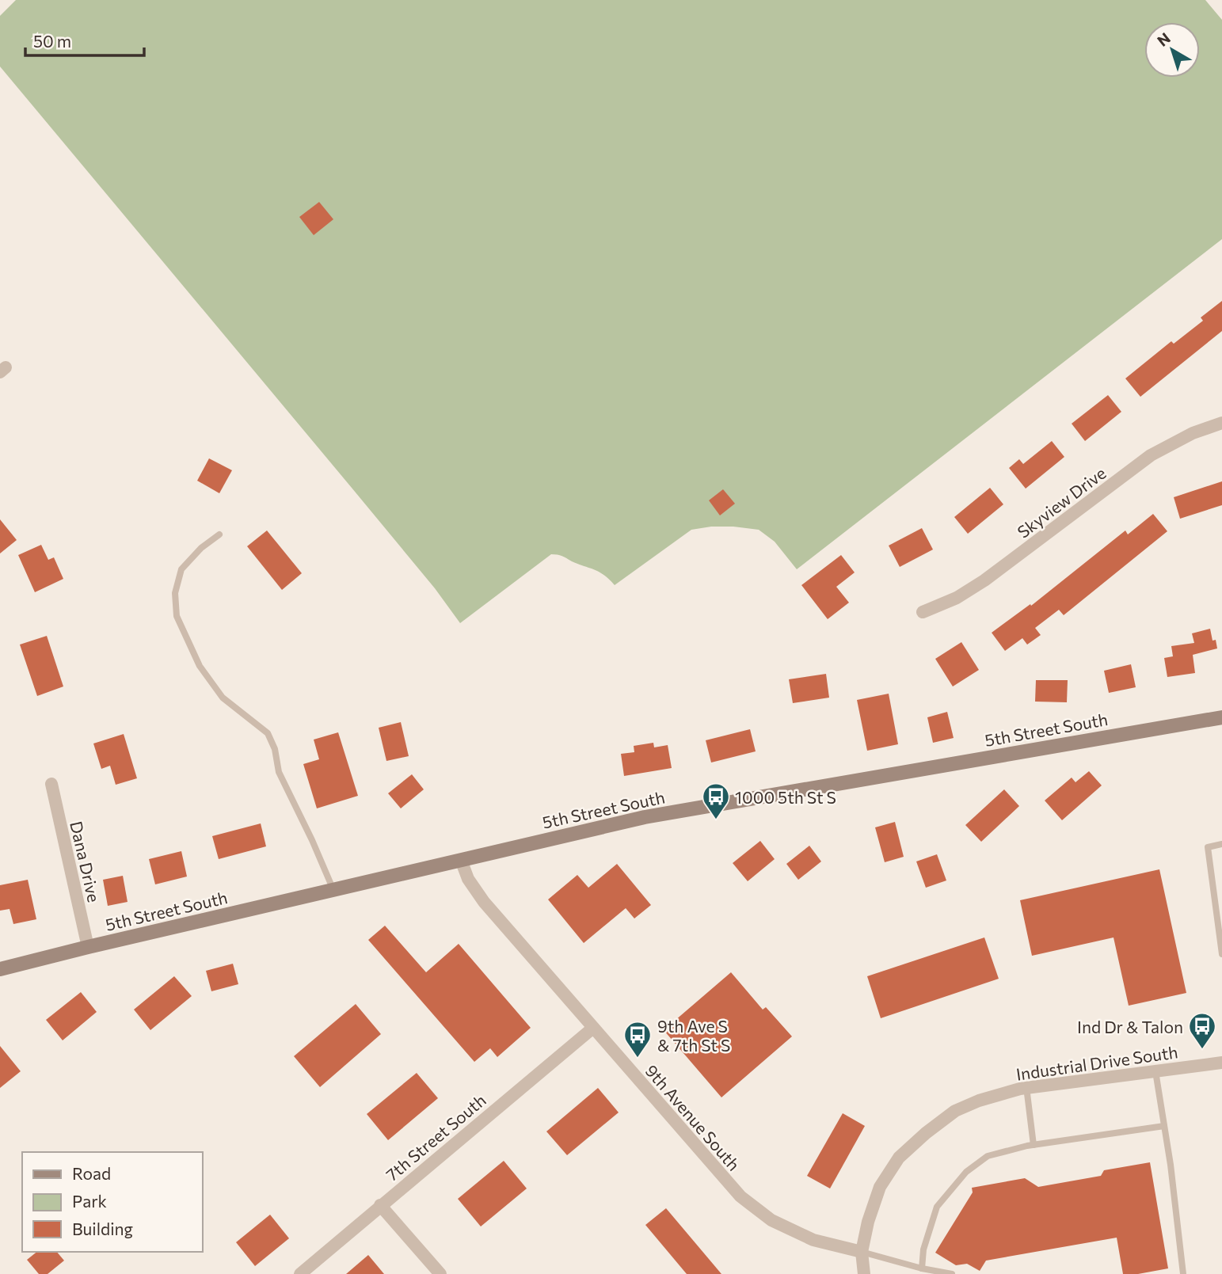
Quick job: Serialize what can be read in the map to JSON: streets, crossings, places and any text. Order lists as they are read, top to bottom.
{
  "streets": {
    "street": [
      "Skyview Drive",
      "5th Street South",
      "Dana Drive",
      "Industrial Drive South",
      "9th Avenue South",
      "7th Street South"
    ]
  },
  "crossings": [
    ["5th Street South", "Dana Drive"],
    ["5th Street South", "9th Avenue South"],
    ["Industrial Drive South", "9th Avenue South"],
    ["9th Avenue South", "7th Street South"]
  ],
  "places": {
    "bus stop": ["1000 5th St S", "Ind Dr & Talon", "9th Ave S & 7th St S"]
  },
  "legend": ["Road", "Park", "Building"],
  "scale_bar": "50 m",
  "north": "top left"
}
